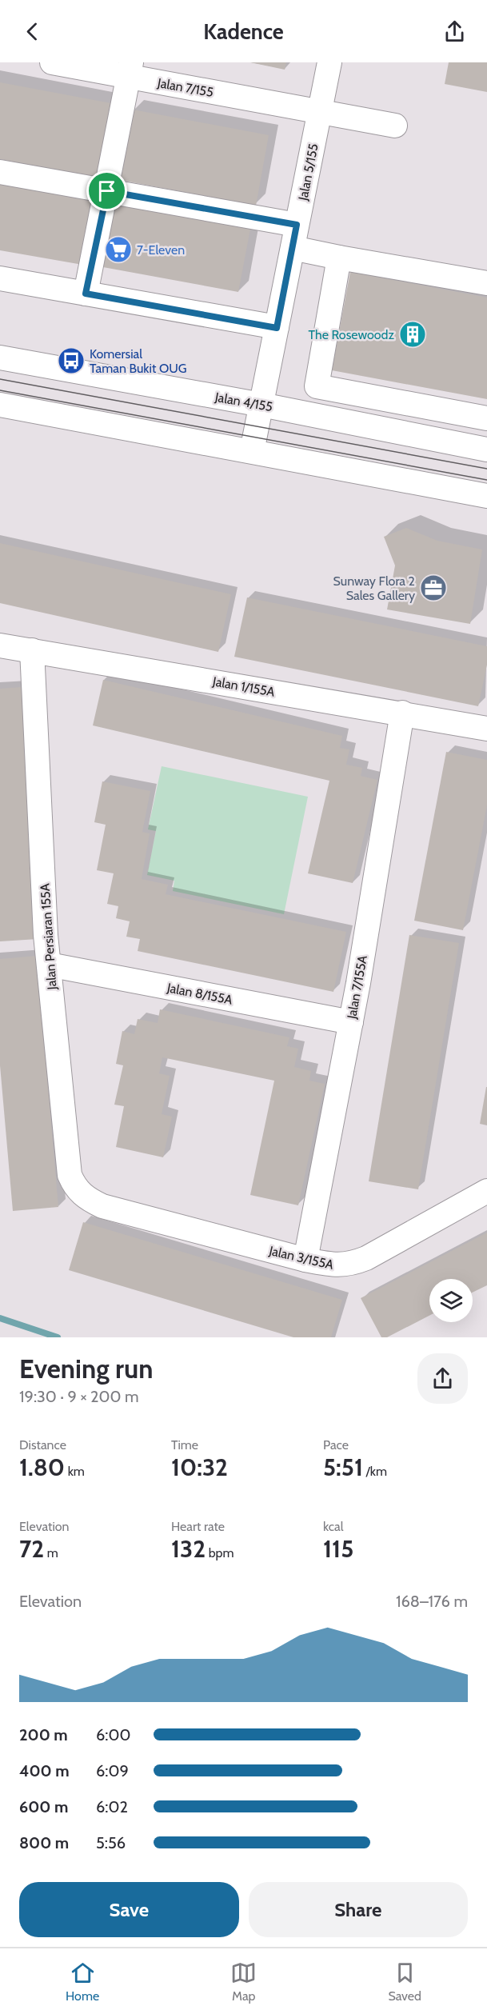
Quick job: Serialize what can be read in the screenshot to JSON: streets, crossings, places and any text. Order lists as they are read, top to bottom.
{
  "streets": {
    "street": [
      "Jalan 7/155",
      "Jalan 5/155",
      "Jalan 4/155",
      "Jalan 1/155A",
      "Jalan Persiaran 155A",
      "Jalan 7/155A",
      "Jalan 8/155A",
      "Jalan 3/155A"
    ]
  },
  "crossings": [
    ["Jalan 7/155", "Jalan 5/155"],
    ["Jalan 5/155", "Jalan 4/155"],
    ["Jalan 1/155A", "Jalan Persiaran 155A"],
    ["Jalan 1/155A", "Jalan 7/155A"],
    ["Jalan Persiaran 155A", "Jalan 8/155A"],
    ["Jalan Persiaran 155A", "Jalan 3/155A"],
    ["Jalan 7/155A", "Jalan 8/155A"],
    ["Jalan 7/155A", "Jalan 3/155A"]
  ],
  "places": {
    "supermarket": ["7-Eleven"],
    "building": ["The Rosewoodz"],
    "bus stop": ["Komersial Taman Bukit OUG"],
    "office": ["Sunway Flora 2 Sales Gallery"]
  },
  "page": {
    "header": "Kadence",
    "heading": ["Evening run", "19:30 · 9 × 200 m"],
    "stats": [
      ["Distance", "1.80 km"],
      ["Time", "10:32"],
      ["Pace", "5:51 /km"],
      ["Elevation", "72 m"],
      ["Heart rate", "132 bpm"],
      ["kcal", "115"]
    ],
    "chart": ["Elevation", "168–176 m"],
    "list": [
      {
        "name": "200 m",
        "note": "6:00"
      },
      {
        "name": "400 m",
        "note": "6:09"
      },
      {
        "name": "600 m",
        "note": "6:02"
      },
      {
        "name": "800 m",
        "note": "5:56"
      }
    ],
    "buttons": ["Save", "Share"],
    "tabs": ["Home", "Map", "Saved"]
  }
}
